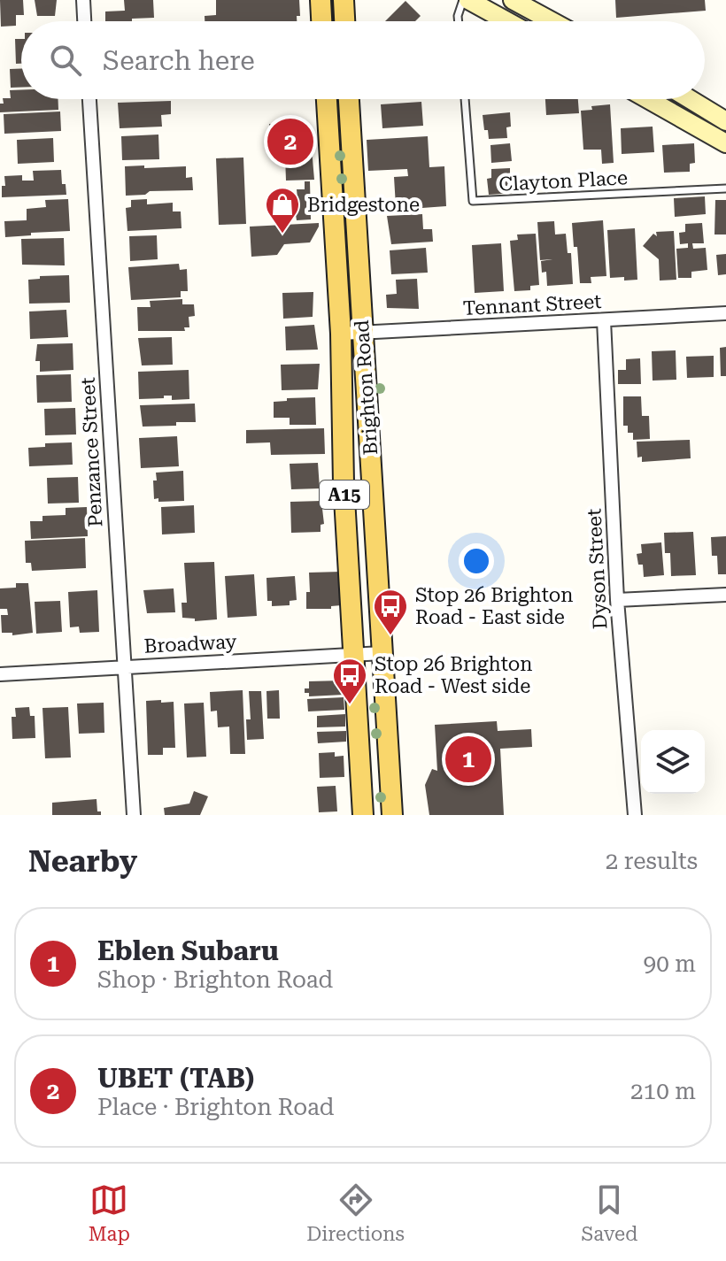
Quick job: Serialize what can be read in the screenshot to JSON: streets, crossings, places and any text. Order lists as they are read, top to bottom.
{
  "streets": {
    "main road": ["Brighton Road", "A15"],
    "street": [
      "Tennant Street",
      "Penzance Street",
      "Dyson Street",
      "Broadway"
    ],
    "lane": ["Clayton Place"]
  },
  "crossings": [
    ["Tennant Street", "Brighton Road"],
    ["Tennant Street", "Dyson Street"],
    ["Brighton Road", "Broadway"],
    ["Penzance Street", "Broadway"]
  ],
  "places": {
    "shop": ["Bridgestone"],
    "bus stop": ["Stop 26 Brighton Road - East side", "Stop 26 Brighton Road - West side"]
  },
  "page": {
    "search": "Search here",
    "pins": ["2", "1"],
    "heading": ["Nearby", "2 results"],
    "list": [
      {
        "mark": "1",
        "name": "Eblen Subaru",
        "note": "Shop · Brighton Road",
        "value": "90 m"
      },
      {
        "mark": "2",
        "name": "UBET (TAB)",
        "note": "Place · Brighton Road",
        "value": "210 m"
      }
    ],
    "nav": ["Map", "Directions", "Saved"]
  }
}
